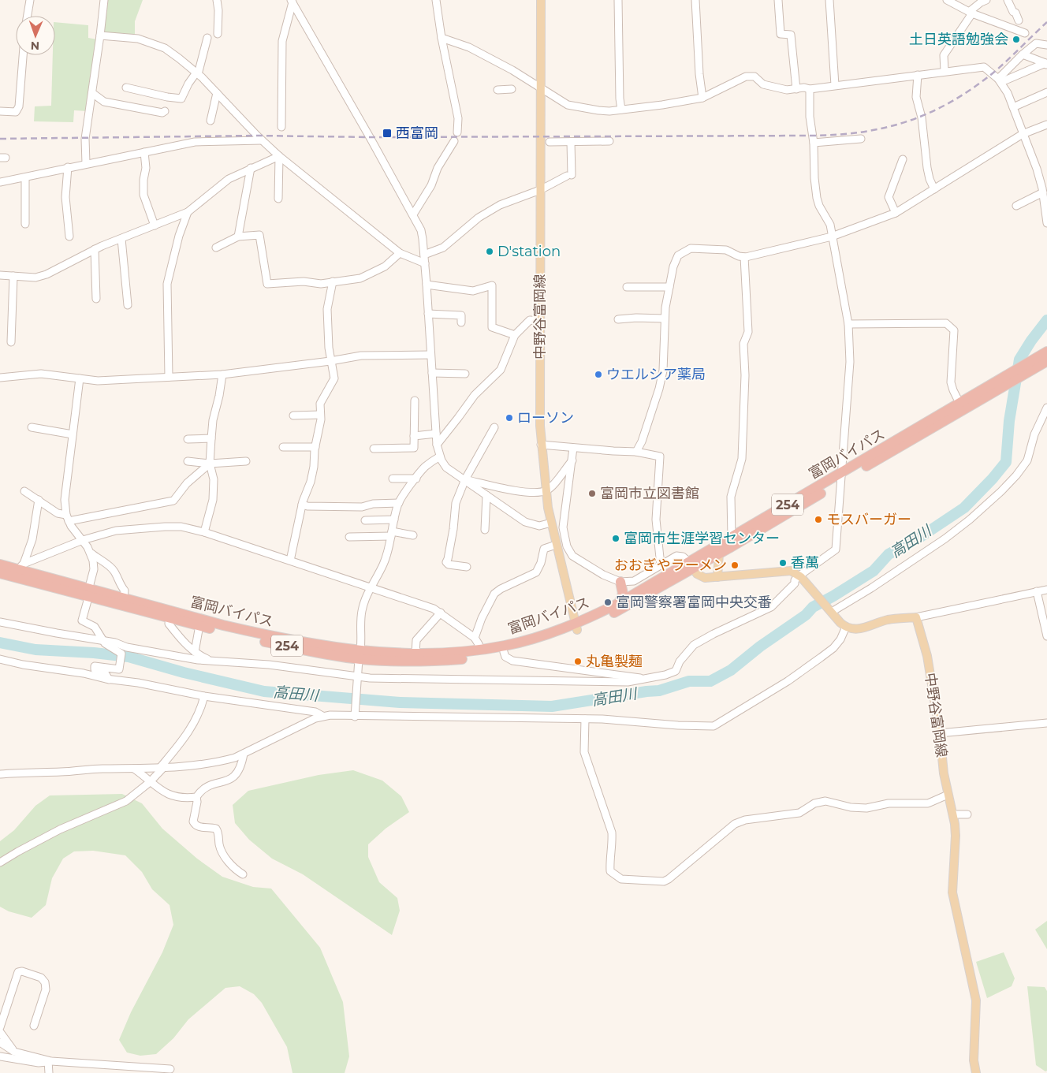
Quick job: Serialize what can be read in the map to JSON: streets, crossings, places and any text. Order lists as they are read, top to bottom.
{
  "streets": {
    "highway": ["富岡バイパス", "254"],
    "main road": ["中野谷富岡線"]
  },
  "crossings": [
    ["中野谷富岡線", "富岡バイパス"]
  ],
  "water": ["高田川"],
  "places": {
    "other": [
      "土日英語勉強会",
      "D'station",
      "ウエルシア薬局",
      "ローソン",
      "富岡市立図書館",
      "モスバーガー",
      "富岡市生涯学習センター",
      "香萬",
      "おおぎやラーメン",
      "富岡警察署富岡中央交番",
      "丸亀製麺"
    ],
    "transit": ["西富岡"]
  },
  "north": "bottom"
}
